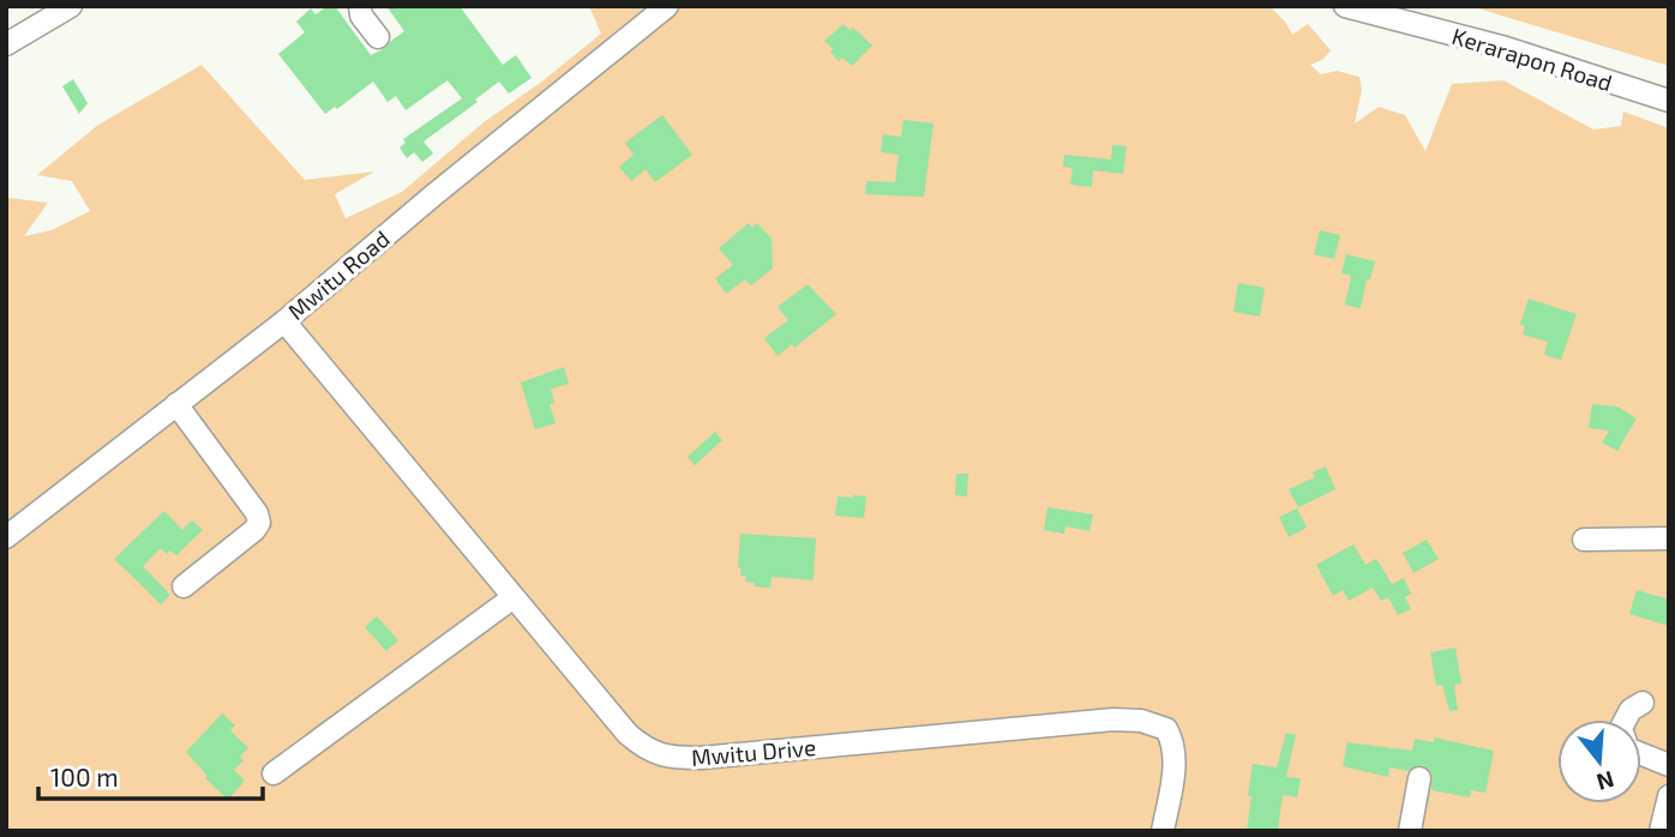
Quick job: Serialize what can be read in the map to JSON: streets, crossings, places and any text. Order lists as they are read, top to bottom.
{
  "streets": {
    "street": ["Kerarapon Road", "Mwitu Road", "Mwitu Drive"]
  },
  "crossings": [
    ["Mwitu Road", "Mwitu Drive"]
  ],
  "scale_bar": "100 m",
  "north": "bottom"
}
